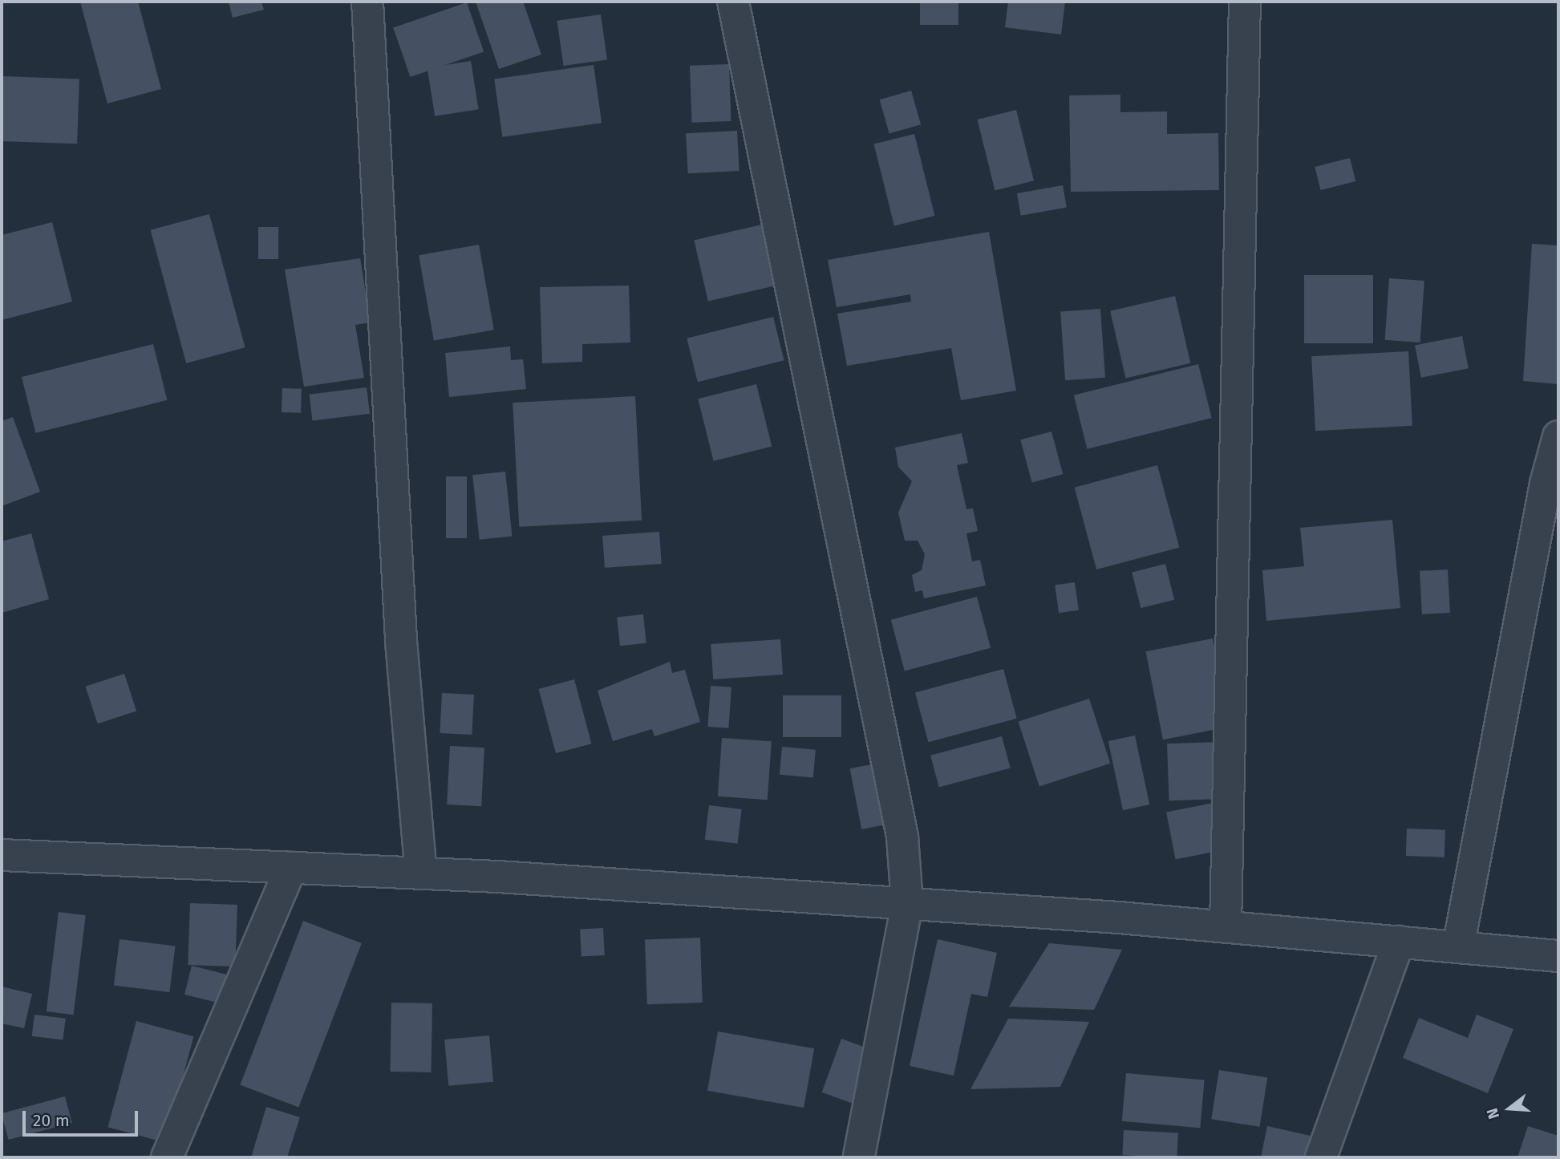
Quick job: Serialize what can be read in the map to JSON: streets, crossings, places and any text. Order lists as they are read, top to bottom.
{
  "scale_bar": "20 m",
  "north": "left"
}
